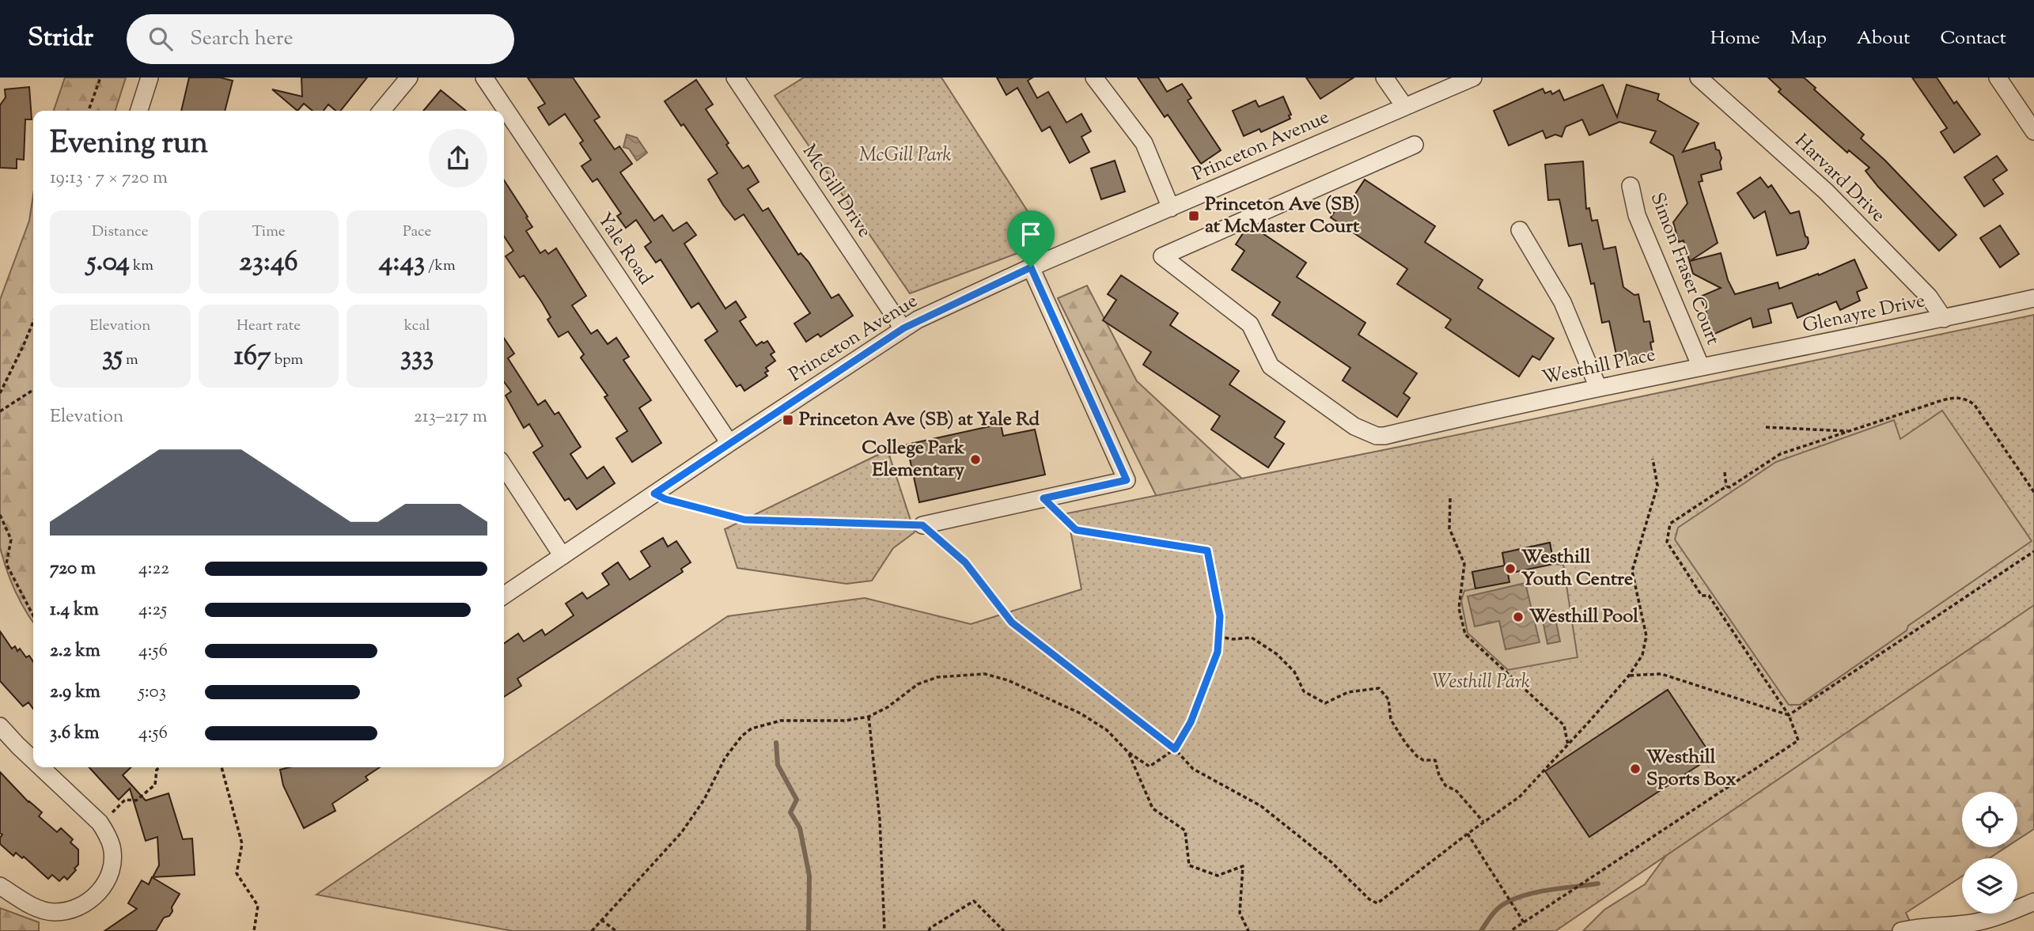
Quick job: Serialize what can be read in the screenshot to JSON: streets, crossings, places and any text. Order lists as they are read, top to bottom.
{
  "streets": {
    "street": [
      "Princeton Avenue",
      "Harvard Drive",
      "McGill Drive",
      "Yale Road",
      "Simon Fraser Court",
      "Glenayre Drive",
      "Westhill Place"
    ]
  },
  "crossings": [
    ["Princeton Avenue", "McGill Drive"],
    ["Princeton Avenue", "Yale Road"],
    ["Harvard Drive", "Glenayre Drive"],
    ["Simon Fraser Court", "Glenayre Drive"],
    ["Simon Fraser Court", "Westhill Place"],
    ["Glenayre Drive", "Westhill Place"]
  ],
  "parks": ["McGill Park", "Westhill Park"],
  "places": {
    "transit": ["Princeton Ave (SB) at McMaster Court", "Princeton Ave (SB) at Yale Rd"],
    "other": [
      "College Park Elementary",
      "Westhill Youth Centre",
      "Westhill Pool",
      "Westhill Sports Box"
    ]
  },
  "page": {
    "header": "Stridr",
    "search": "Search here",
    "nav": [
      "Home",
      "Map",
      "About",
      "Contact"
    ],
    "heading": ["Evening run", "19:13 · 7 × 720 m"],
    "stats": [
      ["Distance", "5.04 km"],
      ["Time", "23:46"],
      ["Pace", "4:43 /km"],
      ["Elevation", "35 m"],
      ["Heart rate", "167 bpm"],
      ["kcal", "333"]
    ],
    "chart": ["Elevation", "213–217 m"],
    "list": [
      {
        "name": "720 m",
        "note": "4:22"
      },
      {
        "name": "1.4 km",
        "note": "4:25"
      },
      {
        "name": "2.2 km",
        "note": "4:56"
      },
      {
        "name": "2.9 km",
        "note": "5:03"
      },
      {
        "name": "3.6 km",
        "note": "4:56"
      }
    ]
  }
}
